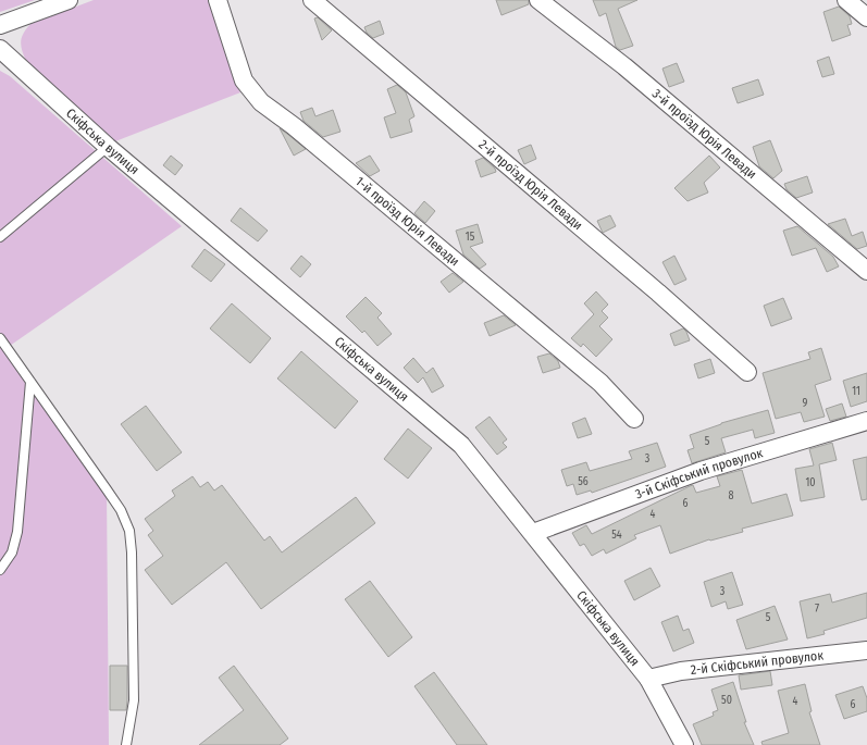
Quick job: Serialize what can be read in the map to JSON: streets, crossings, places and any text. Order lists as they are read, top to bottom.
{
  "streets": {
    "street": [
      "3-й проїзд Юрія Левади",
      "Скіфська вулиця",
      "2-й проїзд Юрія Левади",
      "1-й проїзд Юрія Левади",
      "3-й Скіфський провулок",
      "2-й Скіфський провулок"
    ]
  },
  "crossings": [
    ["Скіфська вулиця", "3-й Скіфський провулок"],
    ["Скіфська вулиця", "2-й Скіфський провулок"]
  ],
  "house_numbers": [
    "15",
    "11",
    "9",
    "5",
    "3",
    "56",
    "10",
    "8",
    "6",
    "4",
    "54",
    "3",
    "7",
    "5",
    "50",
    "4",
    "6"
  ]
}
